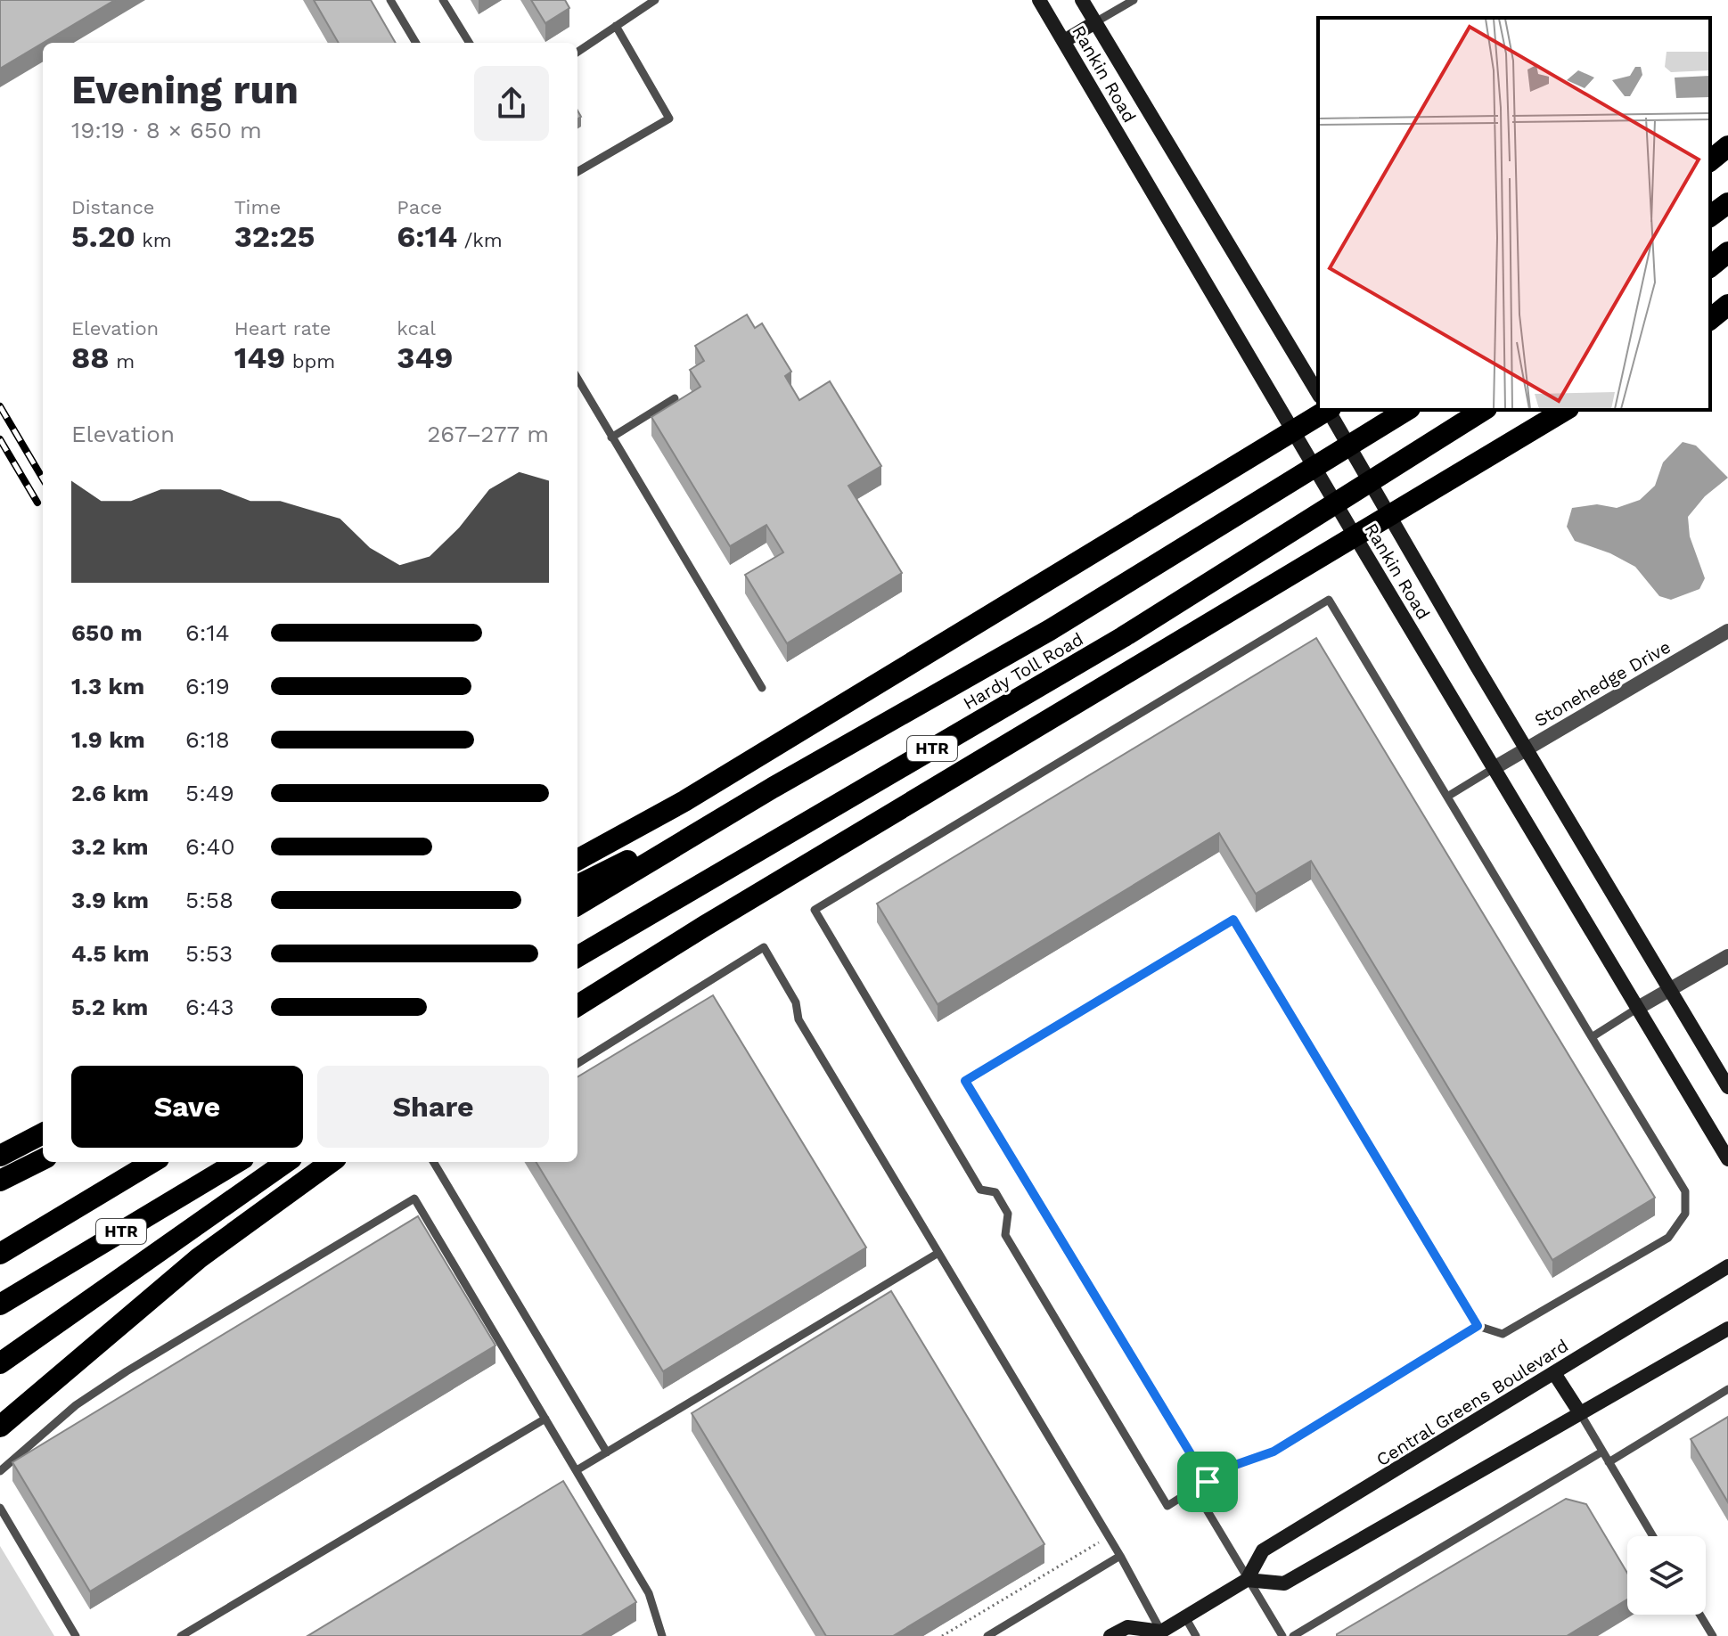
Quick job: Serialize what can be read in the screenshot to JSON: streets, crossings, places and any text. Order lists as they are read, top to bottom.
{
  "streets": {
    "highway": ["Hardy Toll Road", "HTR"],
    "main road": ["Rankin Road", "Central Greens Boulevard"],
    "street": ["Stonehedge Drive"]
  },
  "crossings": [
    ["Rankin Road", "Stonehedge Drive"]
  ],
  "page": {
    "heading": ["Evening run", "19:19 · 8 × 650 m"],
    "stats": [
      ["Distance", "5.20 km"],
      ["Time", "32:25"],
      ["Pace", "6:14 /km"],
      ["Elevation", "88 m"],
      ["Heart rate", "149 bpm"],
      ["kcal", "349"]
    ],
    "chart": ["Elevation", "267–277 m"],
    "list": [
      {
        "name": "650 m",
        "note": "6:14"
      },
      {
        "name": "1.3 km",
        "note": "6:19"
      },
      {
        "name": "1.9 km",
        "note": "6:18"
      },
      {
        "name": "2.6 km",
        "note": "5:49"
      },
      {
        "name": "3.2 km",
        "note": "6:40"
      },
      {
        "name": "3.9 km",
        "note": "5:58"
      },
      {
        "name": "4.5 km",
        "note": "5:53"
      },
      {
        "name": "5.2 km",
        "note": "6:43"
      }
    ],
    "buttons": ["Save", "Share"]
  }
}
